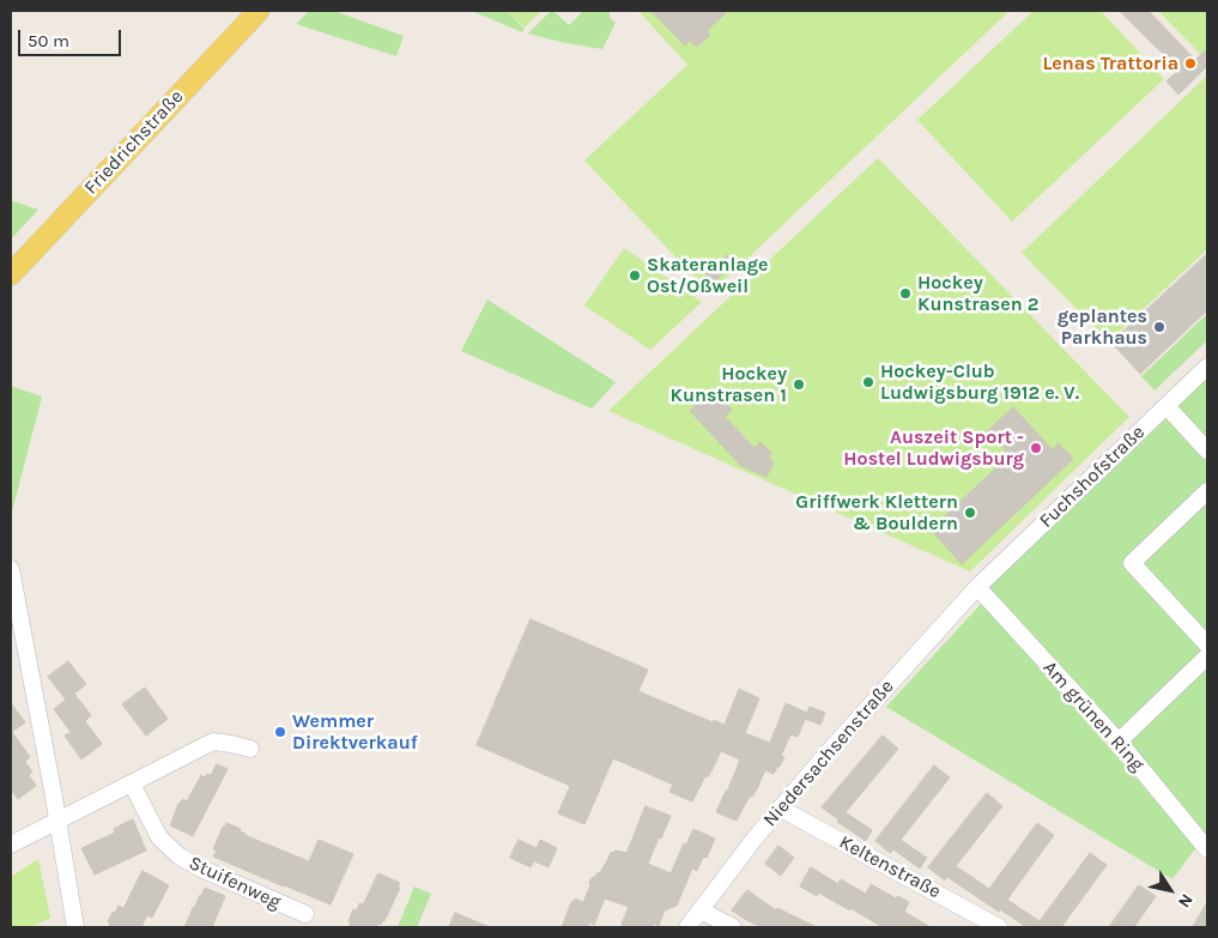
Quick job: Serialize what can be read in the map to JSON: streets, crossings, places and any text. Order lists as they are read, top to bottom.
{
  "streets": {
    "main road": ["Friedrichstraße"],
    "street": [
      "Fuchshofstraße",
      "Am grünen Ring",
      "Niedersachsenstraße",
      "Keltenstraße",
      "Stuifenweg"
    ]
  },
  "crossings": [
    ["Fuchshofstraße", "Am grünen Ring"],
    ["Fuchshofstraße", "Niedersachsenstraße"],
    ["Am grünen Ring", "Niedersachsenstraße"],
    ["Niedersachsenstraße", "Keltenstraße"]
  ],
  "places": [
    "Lenas Trattoria",
    "Skateranlage Ost/Oßweil",
    "Hockey Kunstrasen 2",
    "geplantes Parkhaus",
    "Hockey-Club Ludwigsburg 1912 e. V.",
    "Hockey Kunstrasen 1",
    "Auszeit Sport - Hostel Ludwigsburg",
    "Griffwerk Klettern & Bouldern",
    "Wemmer Direktverkauf"
  ],
  "scale_bar": "50 m",
  "north": "bottom right"
}
